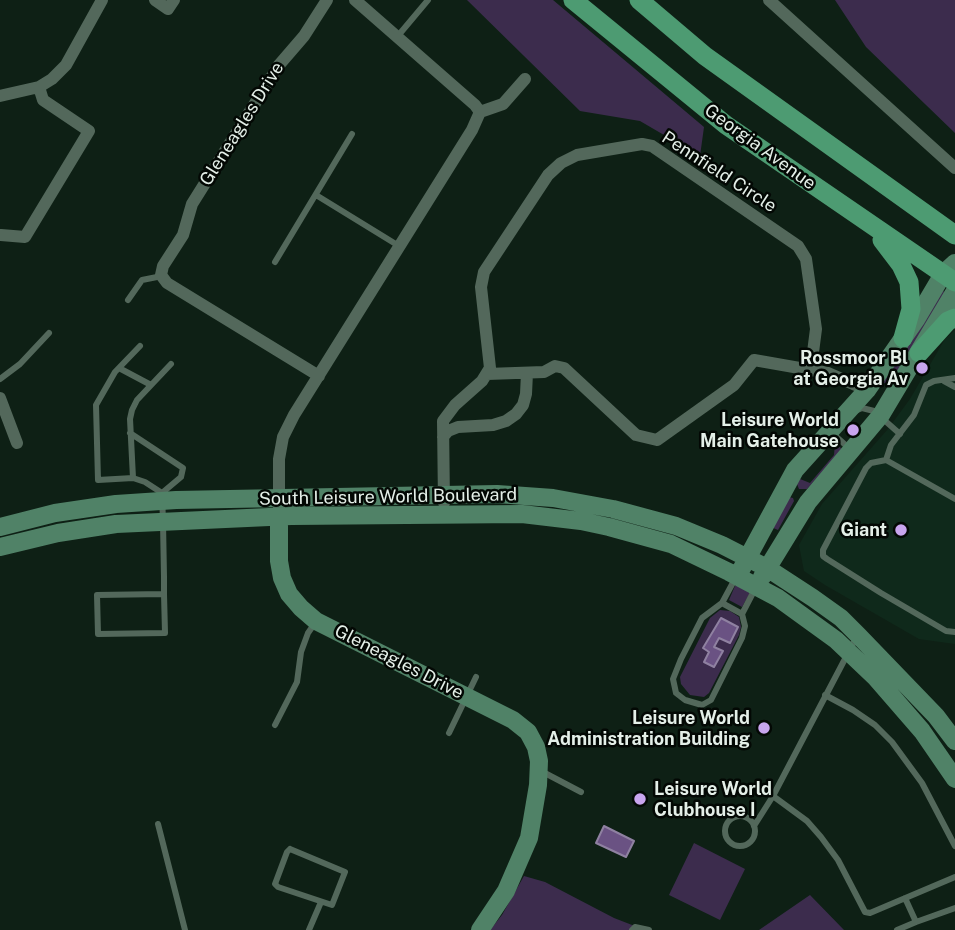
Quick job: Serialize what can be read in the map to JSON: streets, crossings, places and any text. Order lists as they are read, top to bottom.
{
  "streets": {
    "main road": ["Georgia Avenue"],
    "street": ["Gleneagles Drive", "Pennfield Circle", "South Leisure World Boulevard"]
  },
  "crossings": [
    ["Gleneagles Drive", "South Leisure World Boulevard"]
  ],
  "places": [
    "Rossmoor Bl at Georgia Av",
    "Leisure World Main Gatehouse",
    "Giant",
    "Leisure World Administration Building",
    "Leisure World Clubhouse I"
  ]
}
